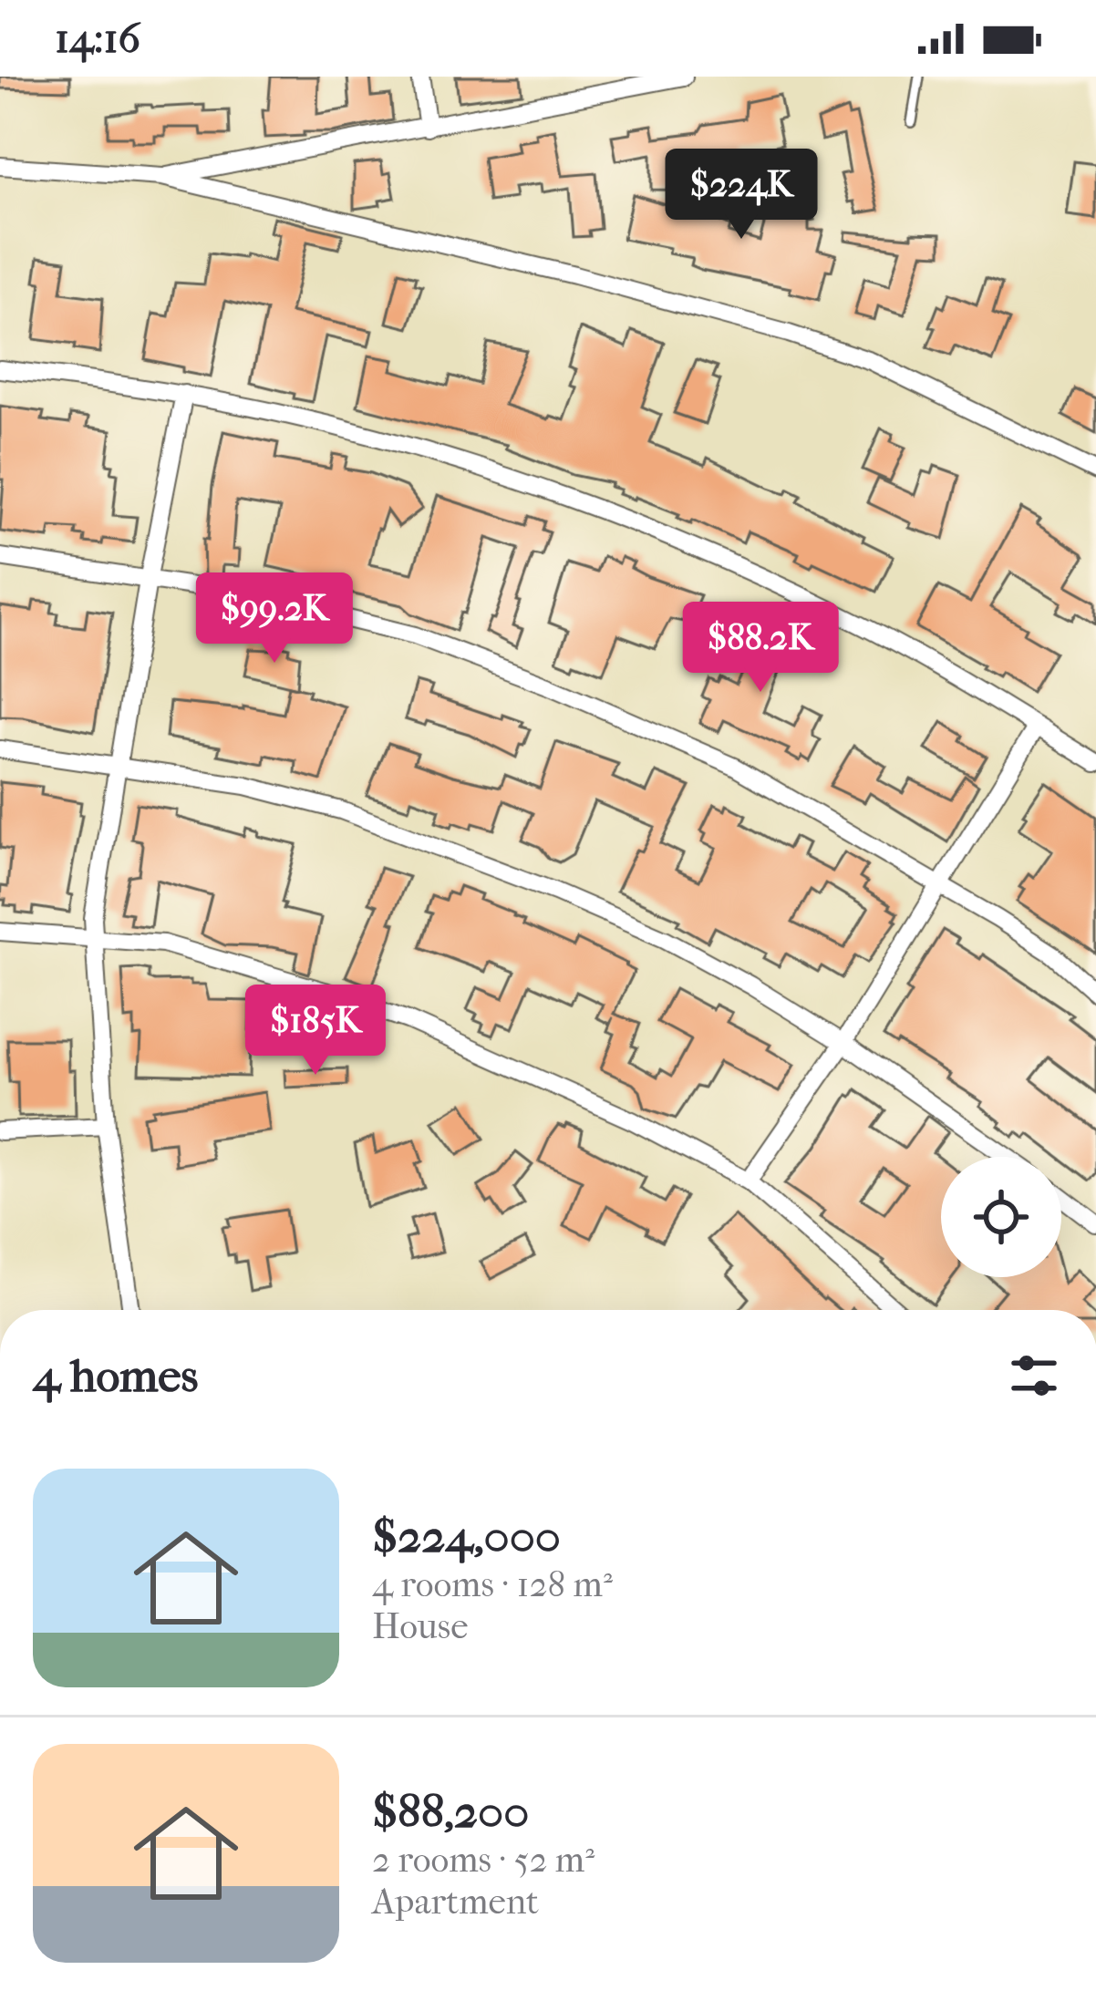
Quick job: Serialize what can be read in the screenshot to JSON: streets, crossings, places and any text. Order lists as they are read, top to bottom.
{
  "page": {
    "status": "14:16",
    "price": [
      "$224K",
      "$99.2K",
      "$88.2K",
      "$185K"
    ],
    "heading": "4 homes",
    "list": [
      {
        "name": "$224,000",
        "note": "4 rooms · 128 m² · House"
      },
      {
        "name": "$88,200",
        "note": "2 rooms · 52 m² · Apartment"
      }
    ]
  }
}
